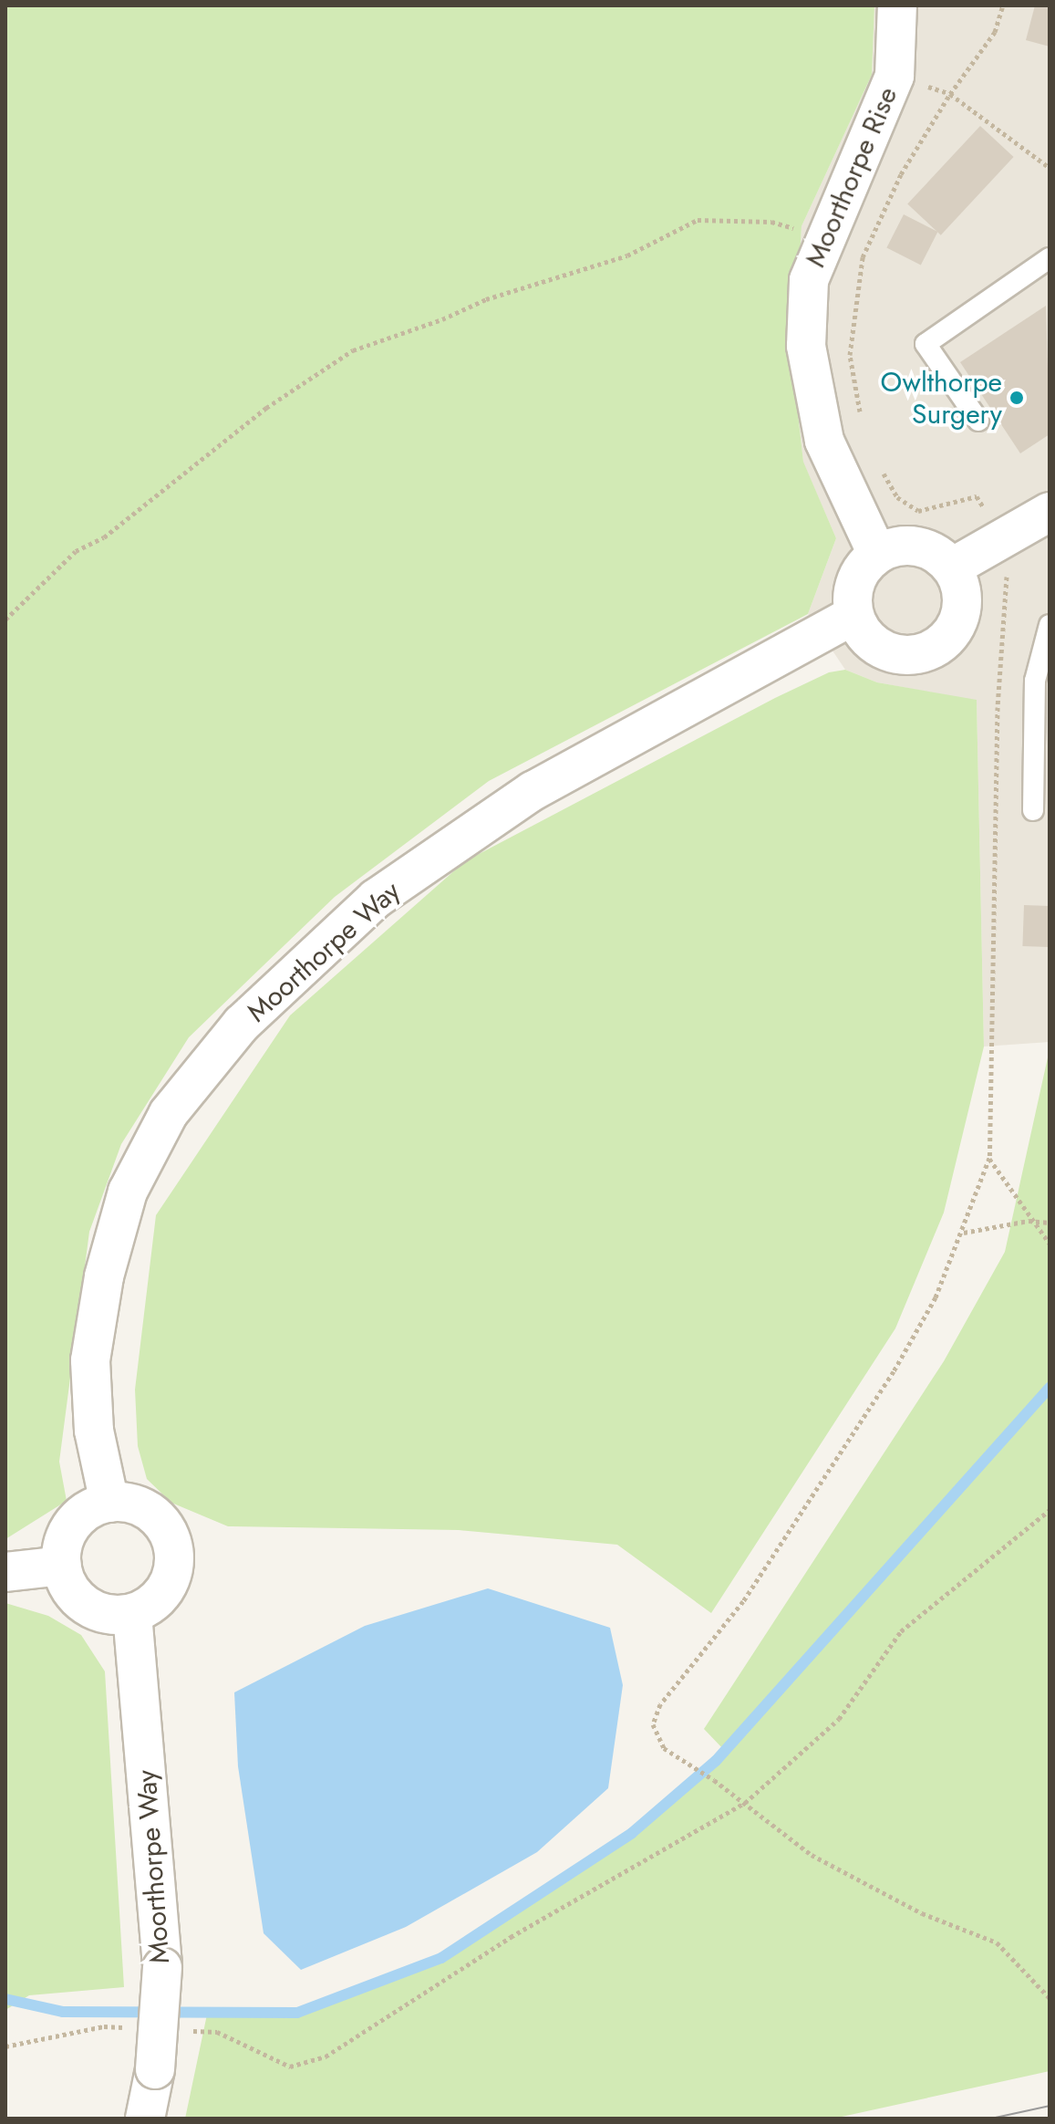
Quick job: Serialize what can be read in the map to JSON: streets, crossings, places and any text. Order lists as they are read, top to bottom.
{
  "streets": {
    "street": ["Moorthorpe Rise", "Moorthorpe Way"]
  },
  "crossings": [
    ["Moorthorpe Rise", "Moorthorpe Way"]
  ],
  "places": ["Owlthorpe Surgery"]
}
